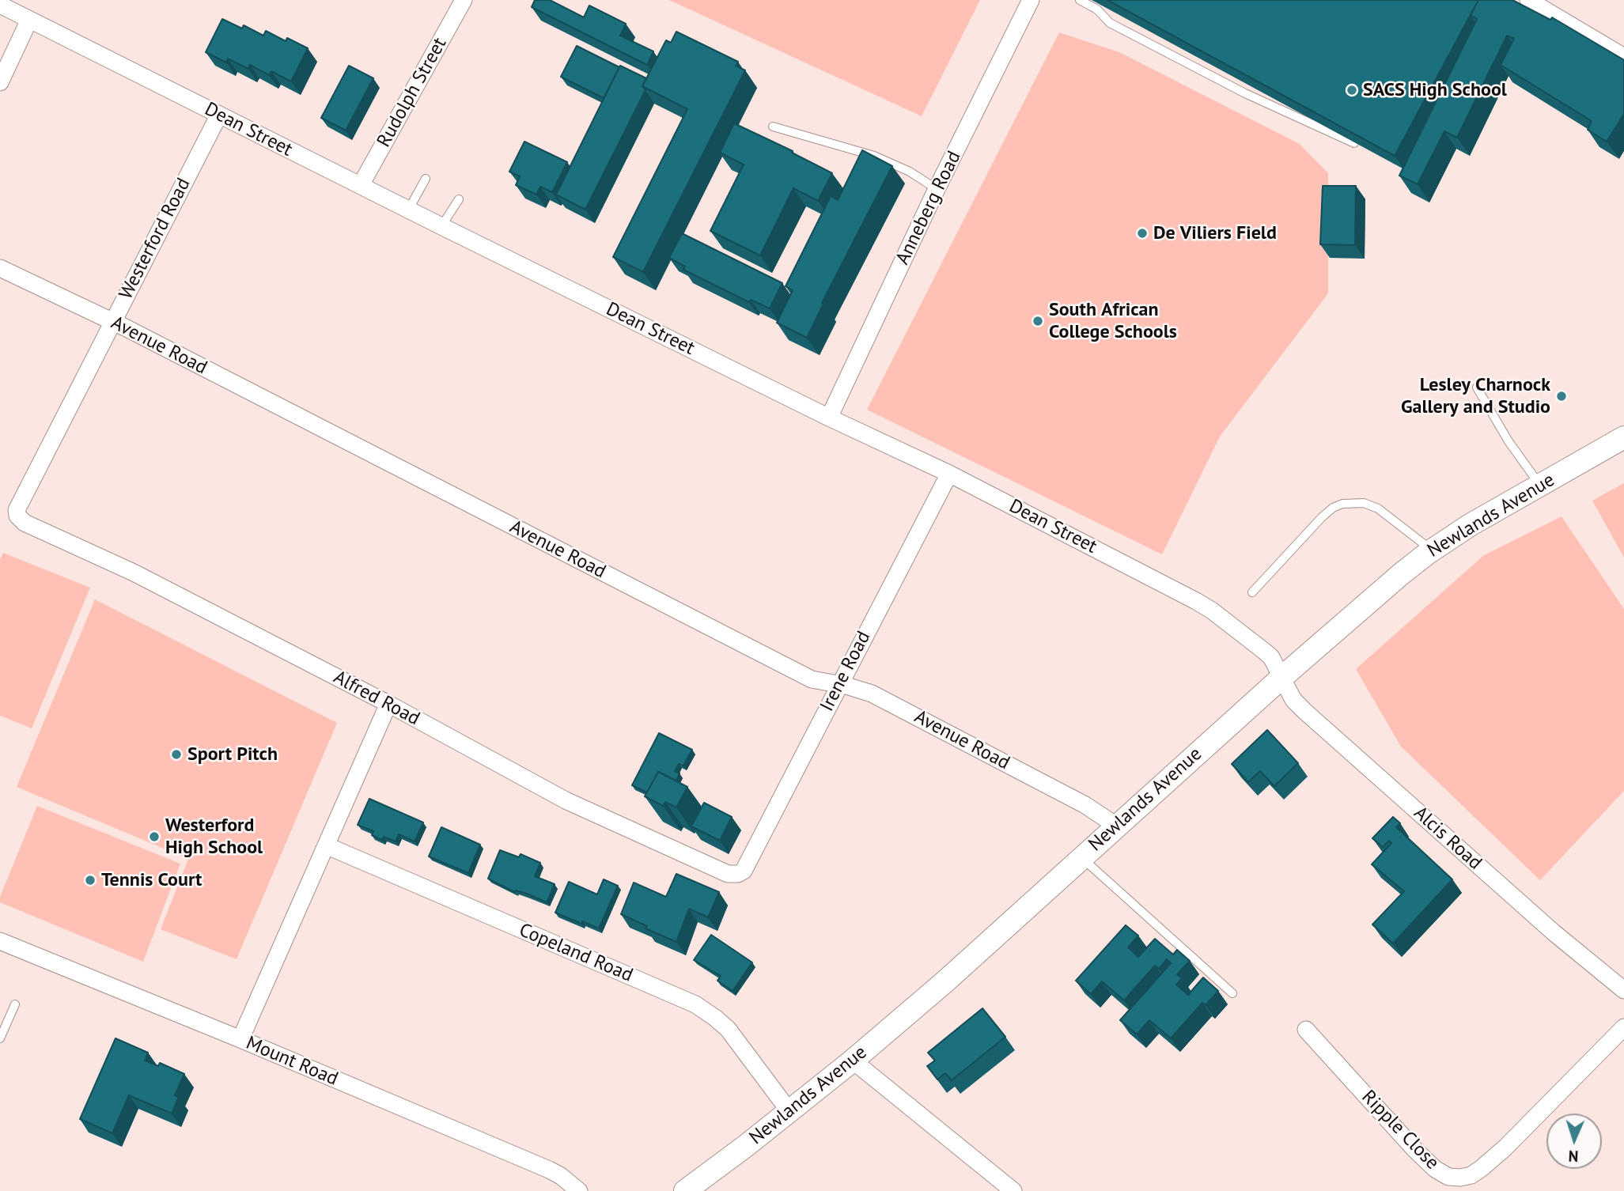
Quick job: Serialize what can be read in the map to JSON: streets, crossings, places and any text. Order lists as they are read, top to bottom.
{
  "streets": {
    "main road": ["Newlands Avenue"],
    "street": [
      "Rudolph Street",
      "Dean Street",
      "Anneberg Road",
      "Westerford Road",
      "Avenue Road",
      "Irene Road",
      "Alfred Road",
      "Alcis Road",
      "Copeland Road",
      "Mount Road",
      "Ripple Close"
    ]
  },
  "crossings": [
    ["Rudolph Street", "Dean Street"],
    ["Dean Street", "Anneberg Road"],
    ["Dean Street", "Westerford Road"],
    ["Dean Street", "Newlands Avenue"],
    ["Dean Street", "Irene Road"],
    ["Dean Street", "Alcis Road"],
    ["Westerford Road", "Avenue Road"],
    ["Westerford Road", "Alfred Road"],
    ["Avenue Road", "Newlands Avenue"],
    ["Avenue Road", "Irene Road"],
    ["Newlands Avenue", "Alcis Road"],
    ["Newlands Avenue", "Copeland Road"],
    ["Irene Road", "Alfred Road"]
  ],
  "places": [
    "SACS High School",
    "De Viliers Field",
    "South African College Schools",
    "Lesley Charnock Gallery and Studio",
    "Sport Pitch",
    "Westerford High School",
    "Tennis Court"
  ],
  "north": "bottom"
}
